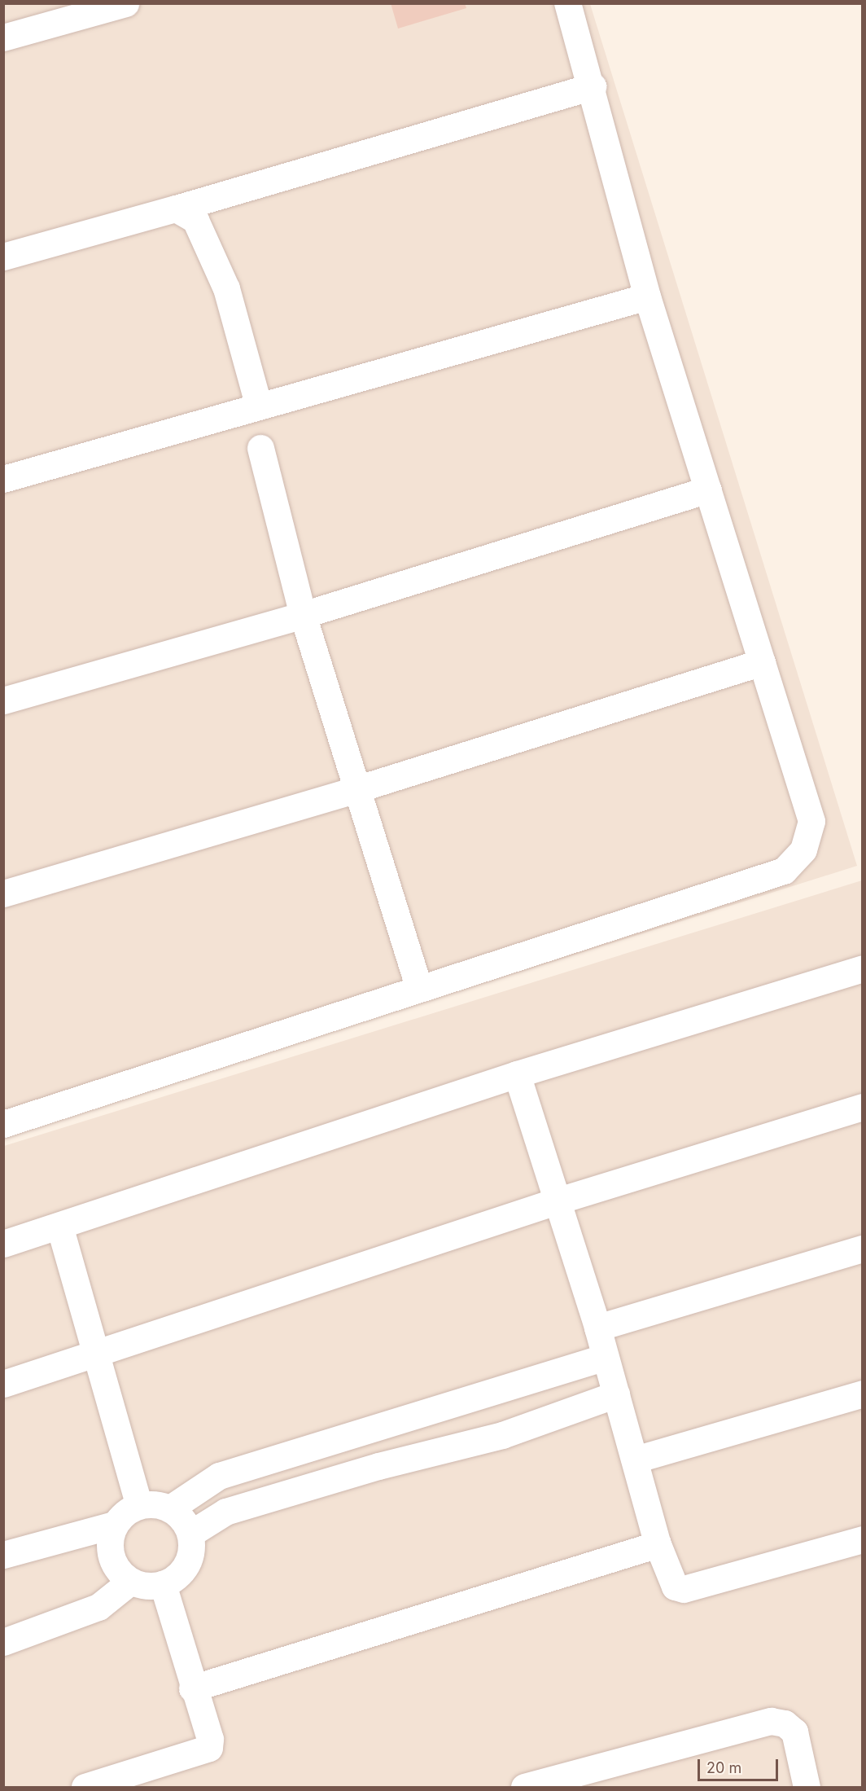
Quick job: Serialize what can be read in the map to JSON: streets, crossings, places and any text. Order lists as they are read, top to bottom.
{
  "scale_bar": "20 m"
}
